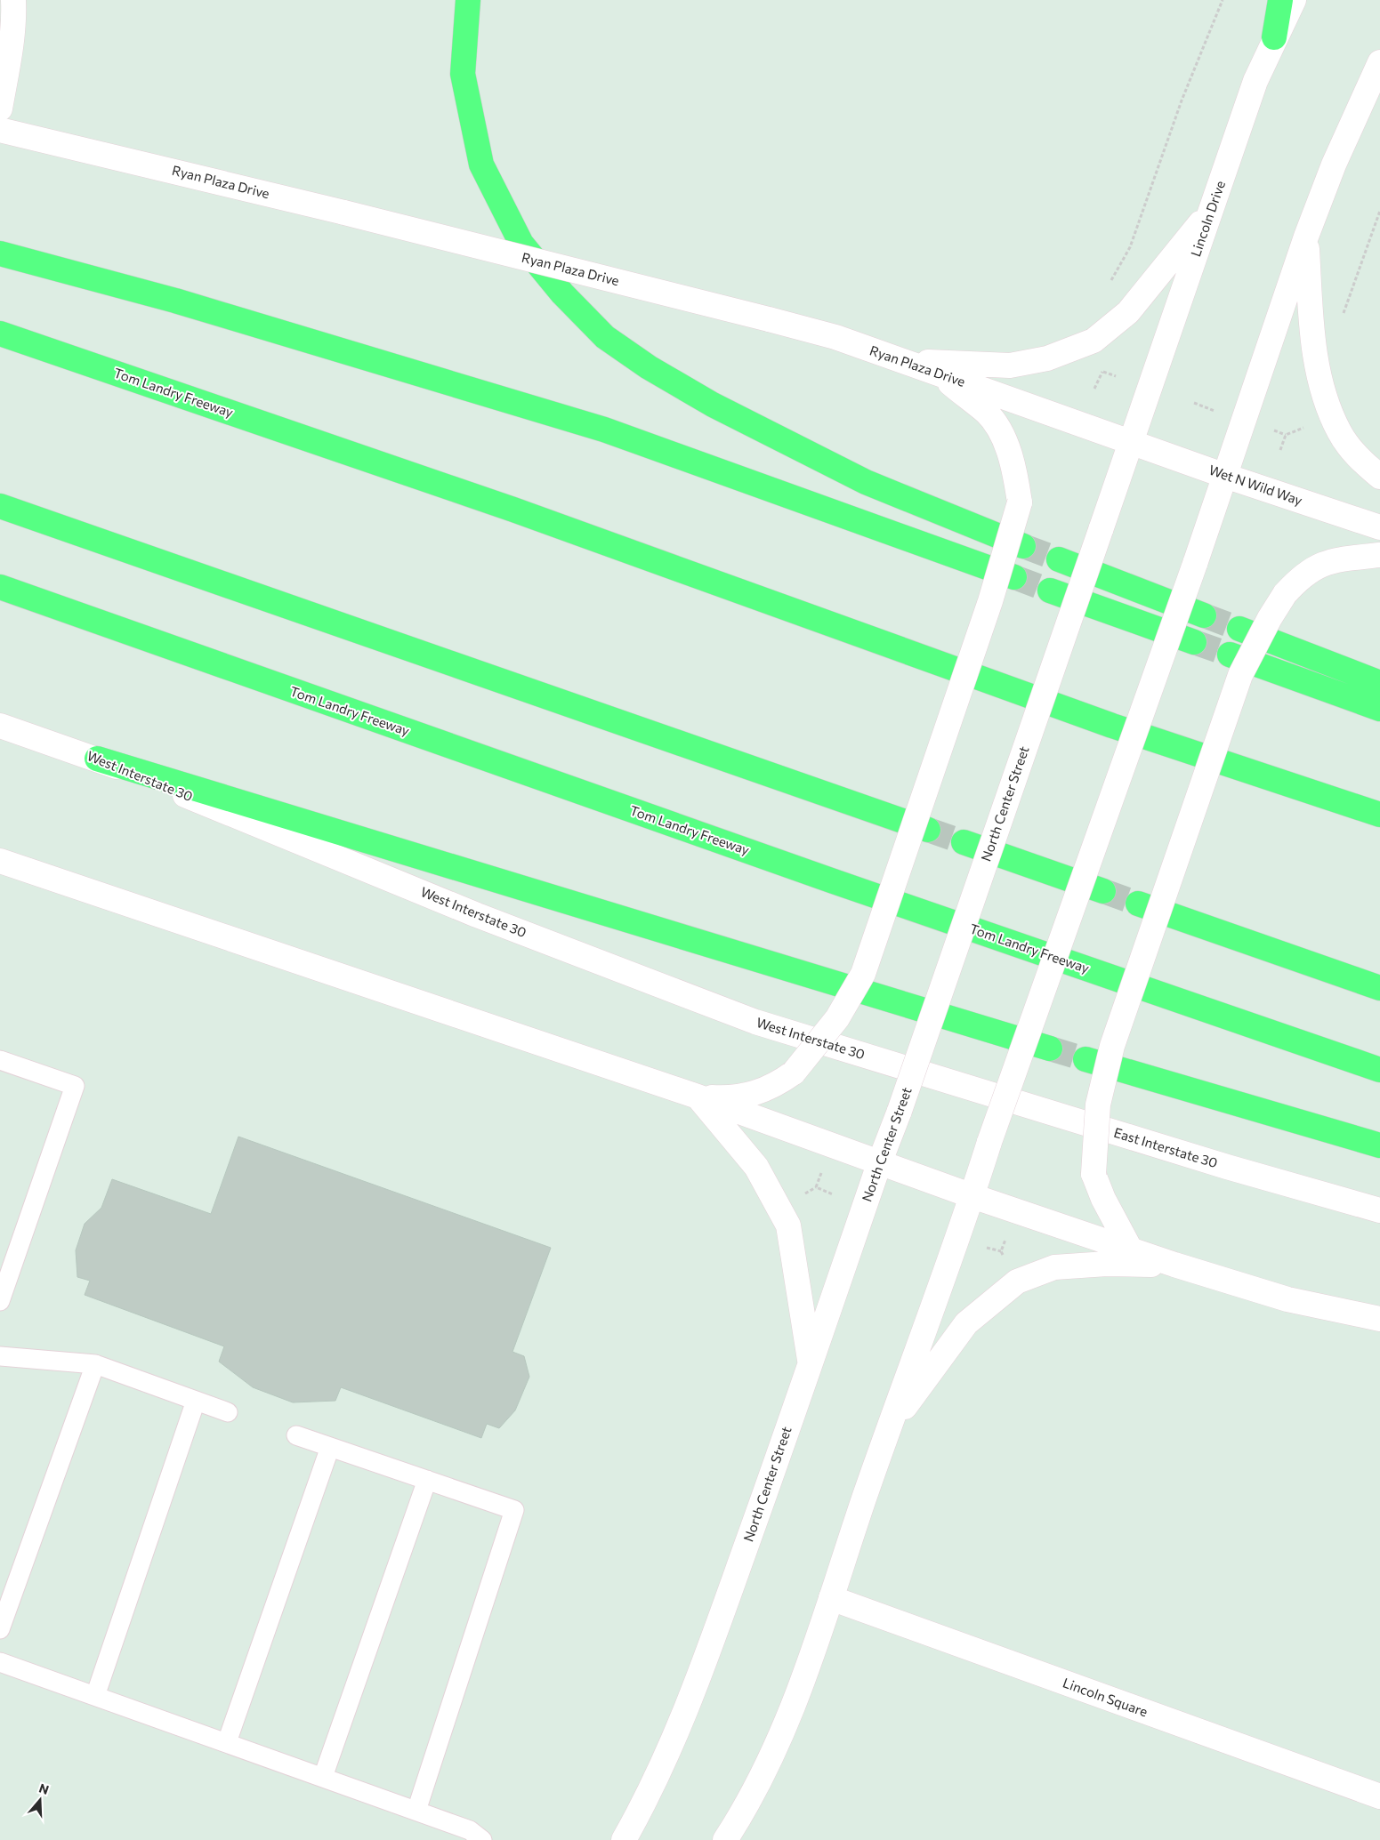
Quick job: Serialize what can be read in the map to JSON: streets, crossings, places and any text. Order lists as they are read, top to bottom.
{
  "streets": {
    "highway": ["Tom Landry Freeway"],
    "main road": [
      "Ryan Plaza Drive",
      "Lincoln Drive",
      "Wet N Wild Way",
      "West Interstate 30",
      "North Center Street",
      "East Interstate 30",
      "Lincoln Square"
    ]
  },
  "crossings": [
    ["Ryan Plaza Drive", "Lincoln Drive"],
    ["Ryan Plaza Drive", "Wet N Wild Way"],
    ["Ryan Plaza Drive", "North Center Street"],
    ["Lincoln Drive", "Wet N Wild Way"],
    ["Lincoln Drive", "North Center Street"],
    ["Wet N Wild Way", "North Center Street"],
    ["West Interstate 30", "East Interstate 30"]
  ],
  "north": "top"
}
